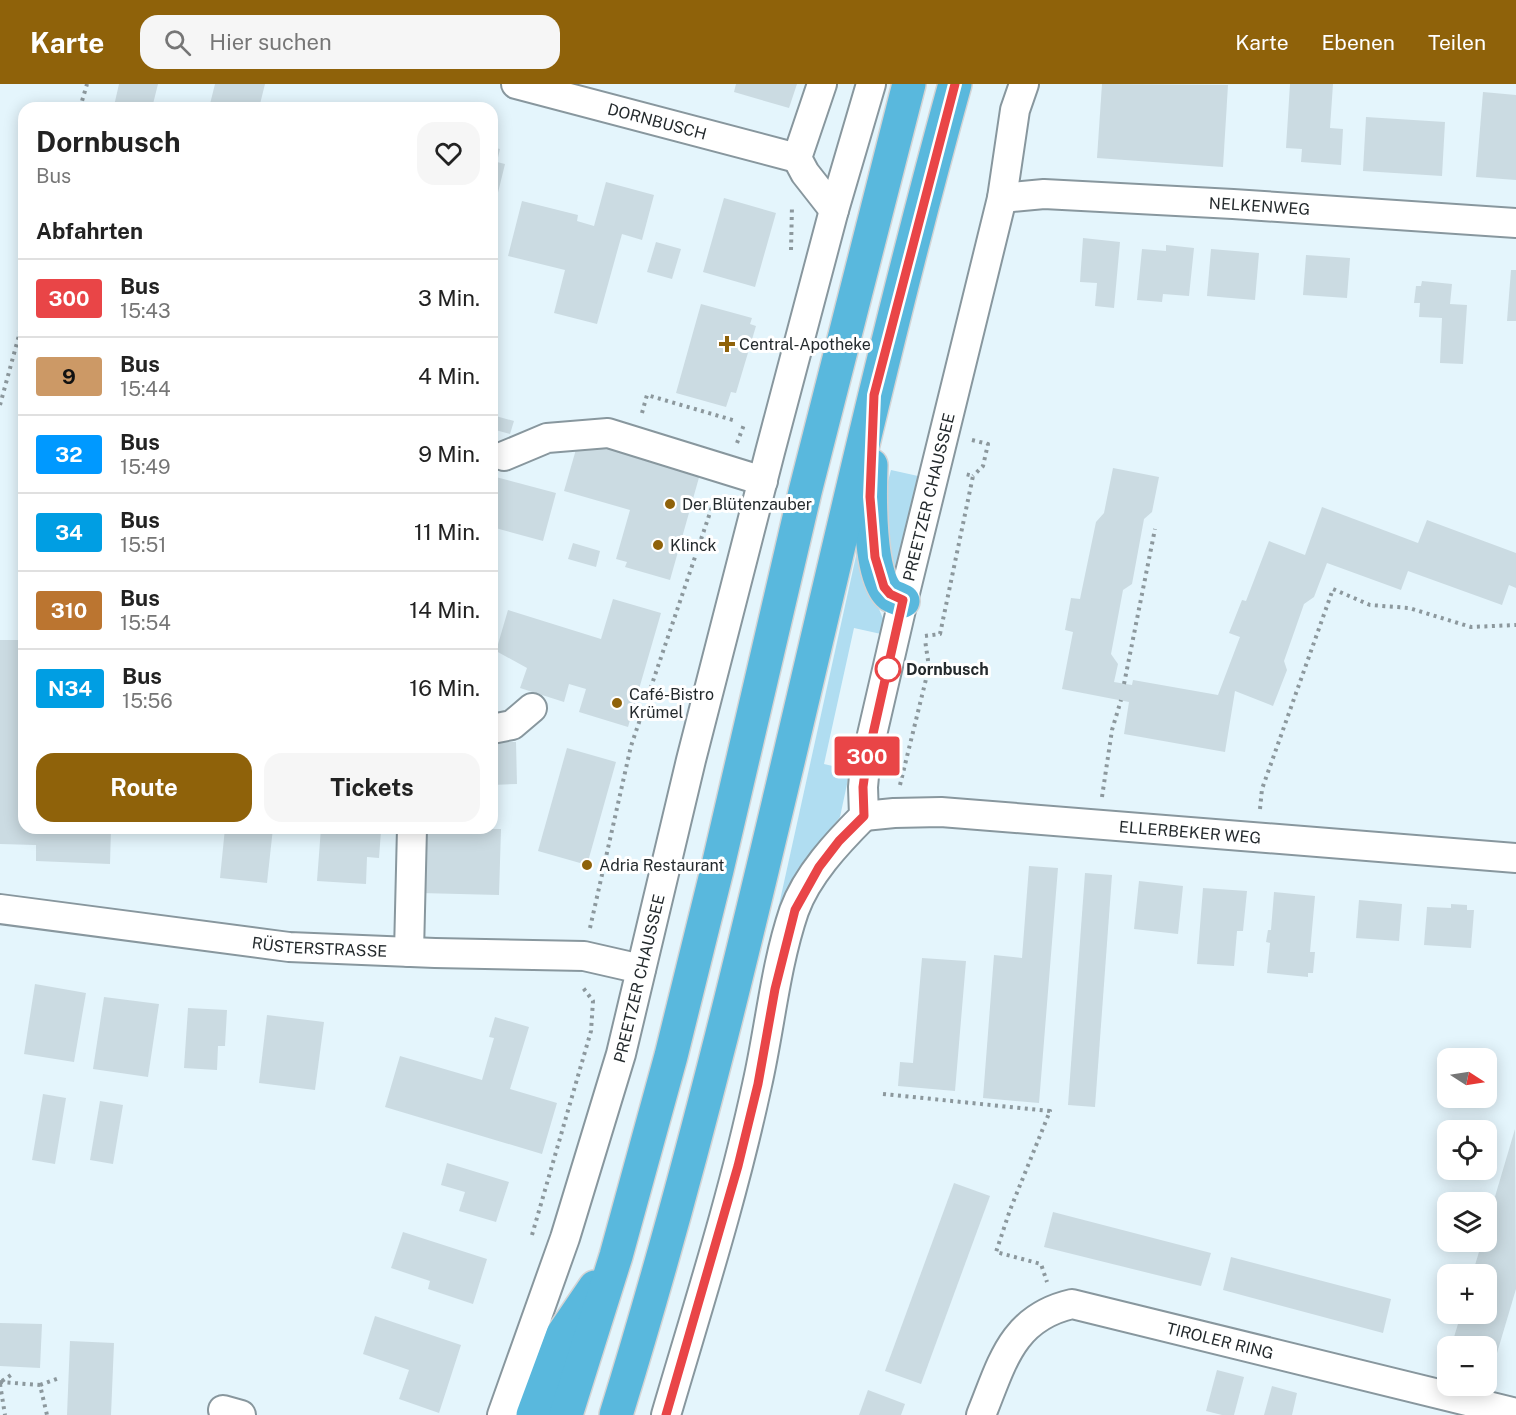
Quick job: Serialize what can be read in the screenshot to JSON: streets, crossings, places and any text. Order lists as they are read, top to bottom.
{
  "streets": {
    "street": [
      "DORNBUSCH",
      "NELKENWEG",
      "PREETZER CHAUSSEE",
      "ELLERBEKER WEG",
      "RÜSTERSTRASSE",
      "TIROLER RING"
    ]
  },
  "crossings": [
    ["NELKENWEG", "PREETZER CHAUSSEE"],
    ["PREETZER CHAUSSEE", "ELLERBEKER WEG"],
    ["PREETZER CHAUSSEE", "RÜSTERSTRASSE"]
  ],
  "places": {
    "health": ["Central-Apotheke"],
    "other": [
      "Der Blütenzauber",
      "Klinck",
      "Dornbusch",
      "Café-Bistro Krümel",
      "Adria Restaurant"
    ]
  },
  "lines": ["bus line 300"],
  "north": "right",
  "page": {
    "header": "Karte",
    "search": "Hier suchen",
    "nav": ["Karte", "Ebenen", "Teilen"],
    "on_map": "300",
    "heading": [
      ["Dornbusch", "Bus"],
      "Abfahrten"
    ],
    "list": [
      {
        "mark": "300",
        "name": "Bus",
        "note": "15:43",
        "value": "3 Min."
      },
      {
        "mark": "9",
        "name": "Bus",
        "note": "15:44",
        "value": "4 Min."
      },
      {
        "mark": "32",
        "name": "Bus",
        "note": "15:49",
        "value": "9 Min."
      },
      {
        "mark": "34",
        "name": "Bus",
        "note": "15:51",
        "value": "11 Min."
      },
      {
        "mark": "310",
        "name": "Bus",
        "note": "15:54",
        "value": "14 Min."
      },
      {
        "mark": "N34",
        "name": "Bus",
        "note": "15:56",
        "value": "16 Min."
      }
    ],
    "buttons": ["Route", "Tickets"],
    "map_buttons": ["+", "−"]
  }
}
